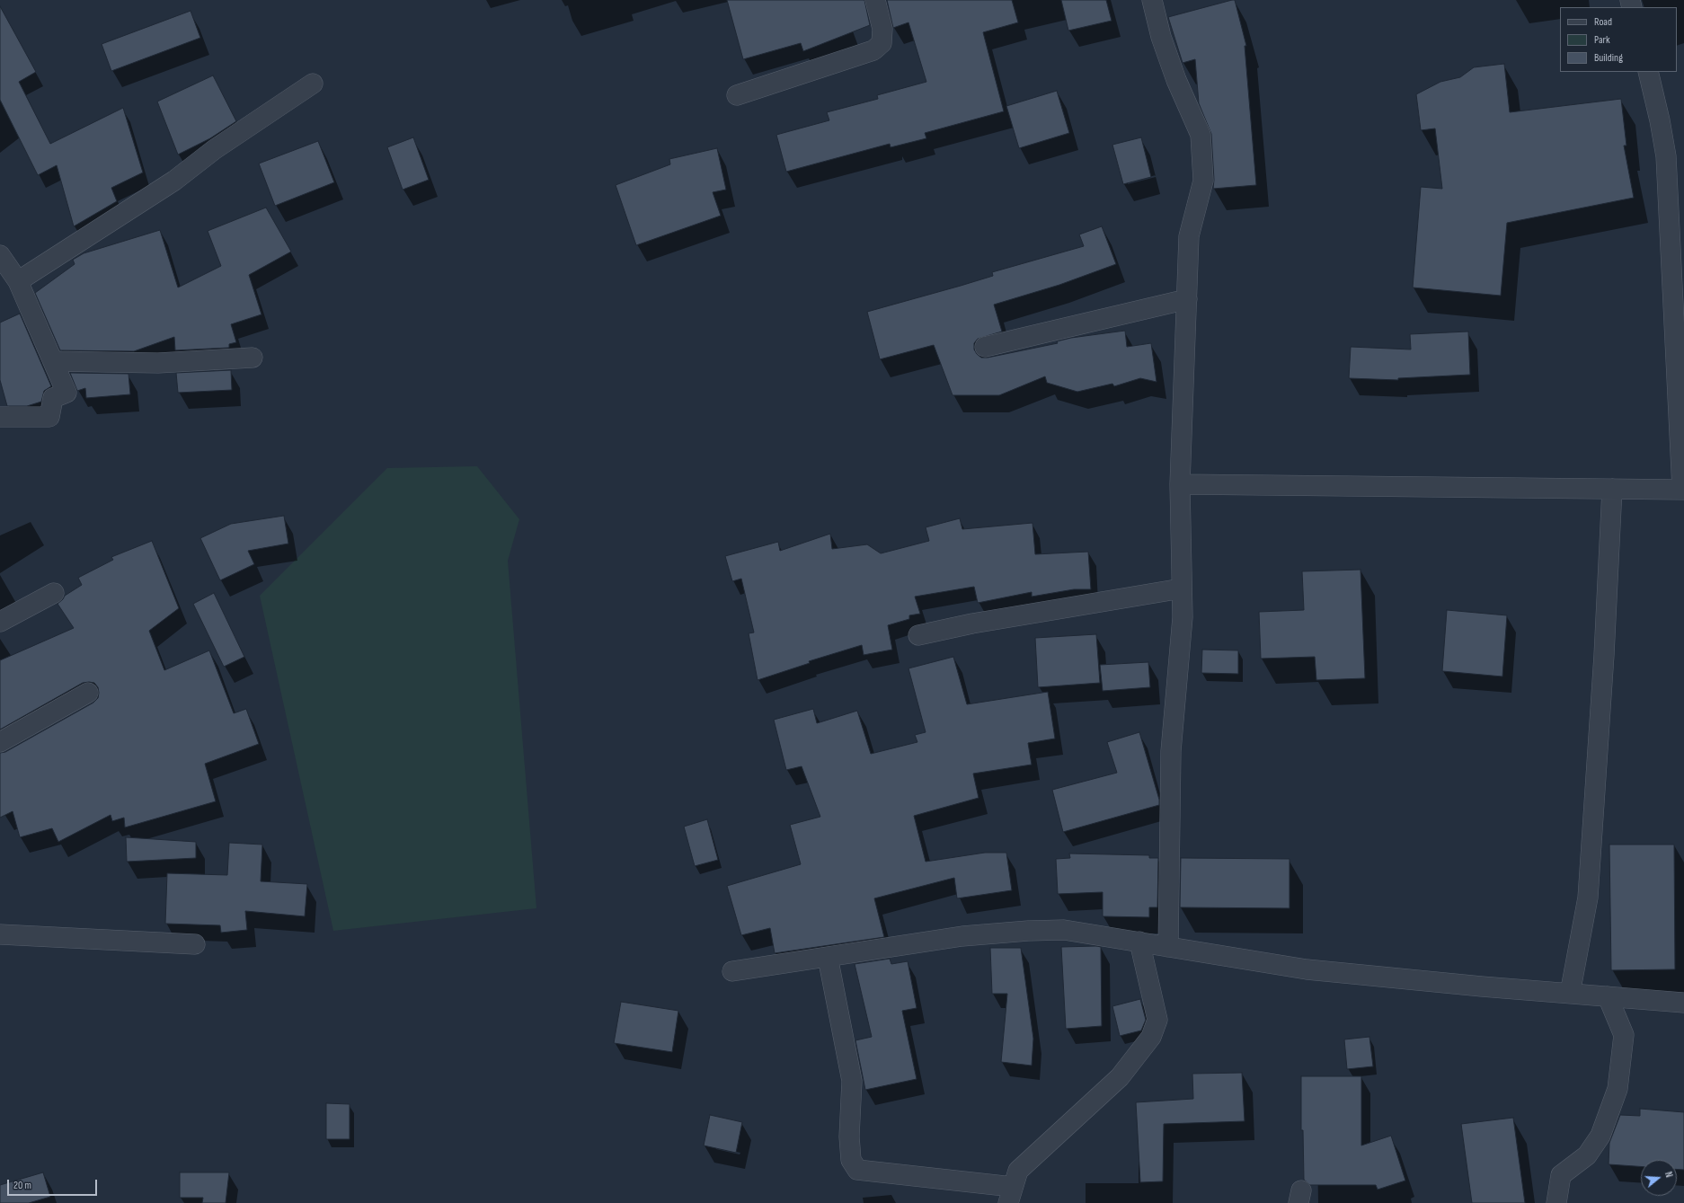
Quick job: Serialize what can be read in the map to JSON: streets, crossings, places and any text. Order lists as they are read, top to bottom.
{
  "legend": ["Road", "Park", "Building"],
  "scale_bar": "20 m",
  "north": "right"
}
